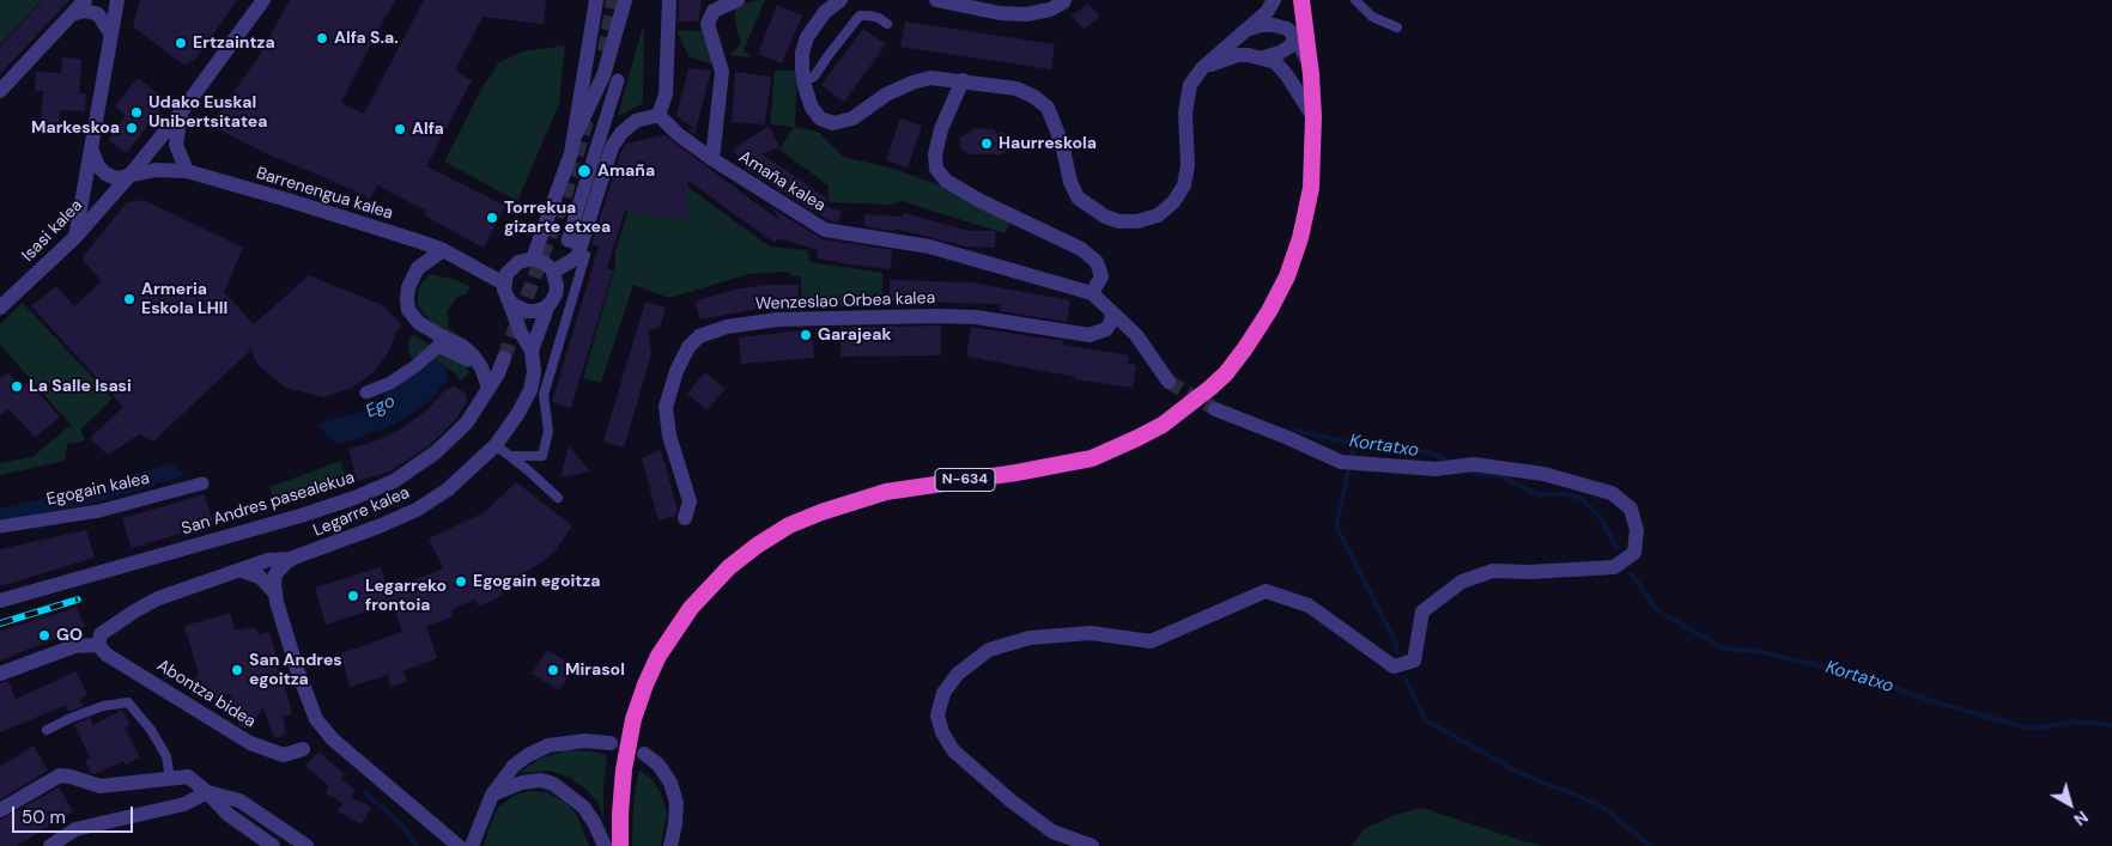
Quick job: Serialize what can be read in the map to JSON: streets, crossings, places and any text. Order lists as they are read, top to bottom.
{
  "streets": {
    "highway": ["N-634"],
    "street": [
      "Amaña kalea",
      "Barrenengua kalea",
      "Isasi kalea",
      "Wenzeslao Orbea kalea",
      "Egogain kalea",
      "San Andres pasealekua",
      "Legarre kalea",
      "Abontza bidea"
    ]
  },
  "crossings": [
    ["Barrenengua kalea", "Isasi kalea"]
  ],
  "water": ["Ego", "Kortatxo"],
  "places": [
    "Alfa S.a.",
    "Ertzaintza",
    "Udako Euskal Unibertsitatea",
    "Markeskoa",
    "Alfa",
    "Haurreskola",
    "Amaña",
    "Torrekua gizarte etxea",
    "Armeria Eskola LHII",
    "Garajeak",
    "La Salle Isasi",
    "Egogain egoitza",
    "Legarreko frontoia",
    "GO",
    "San Andres egoitza",
    "Mirasol"
  ],
  "scale_bar": "50 m",
  "north": "bottom right"
}
